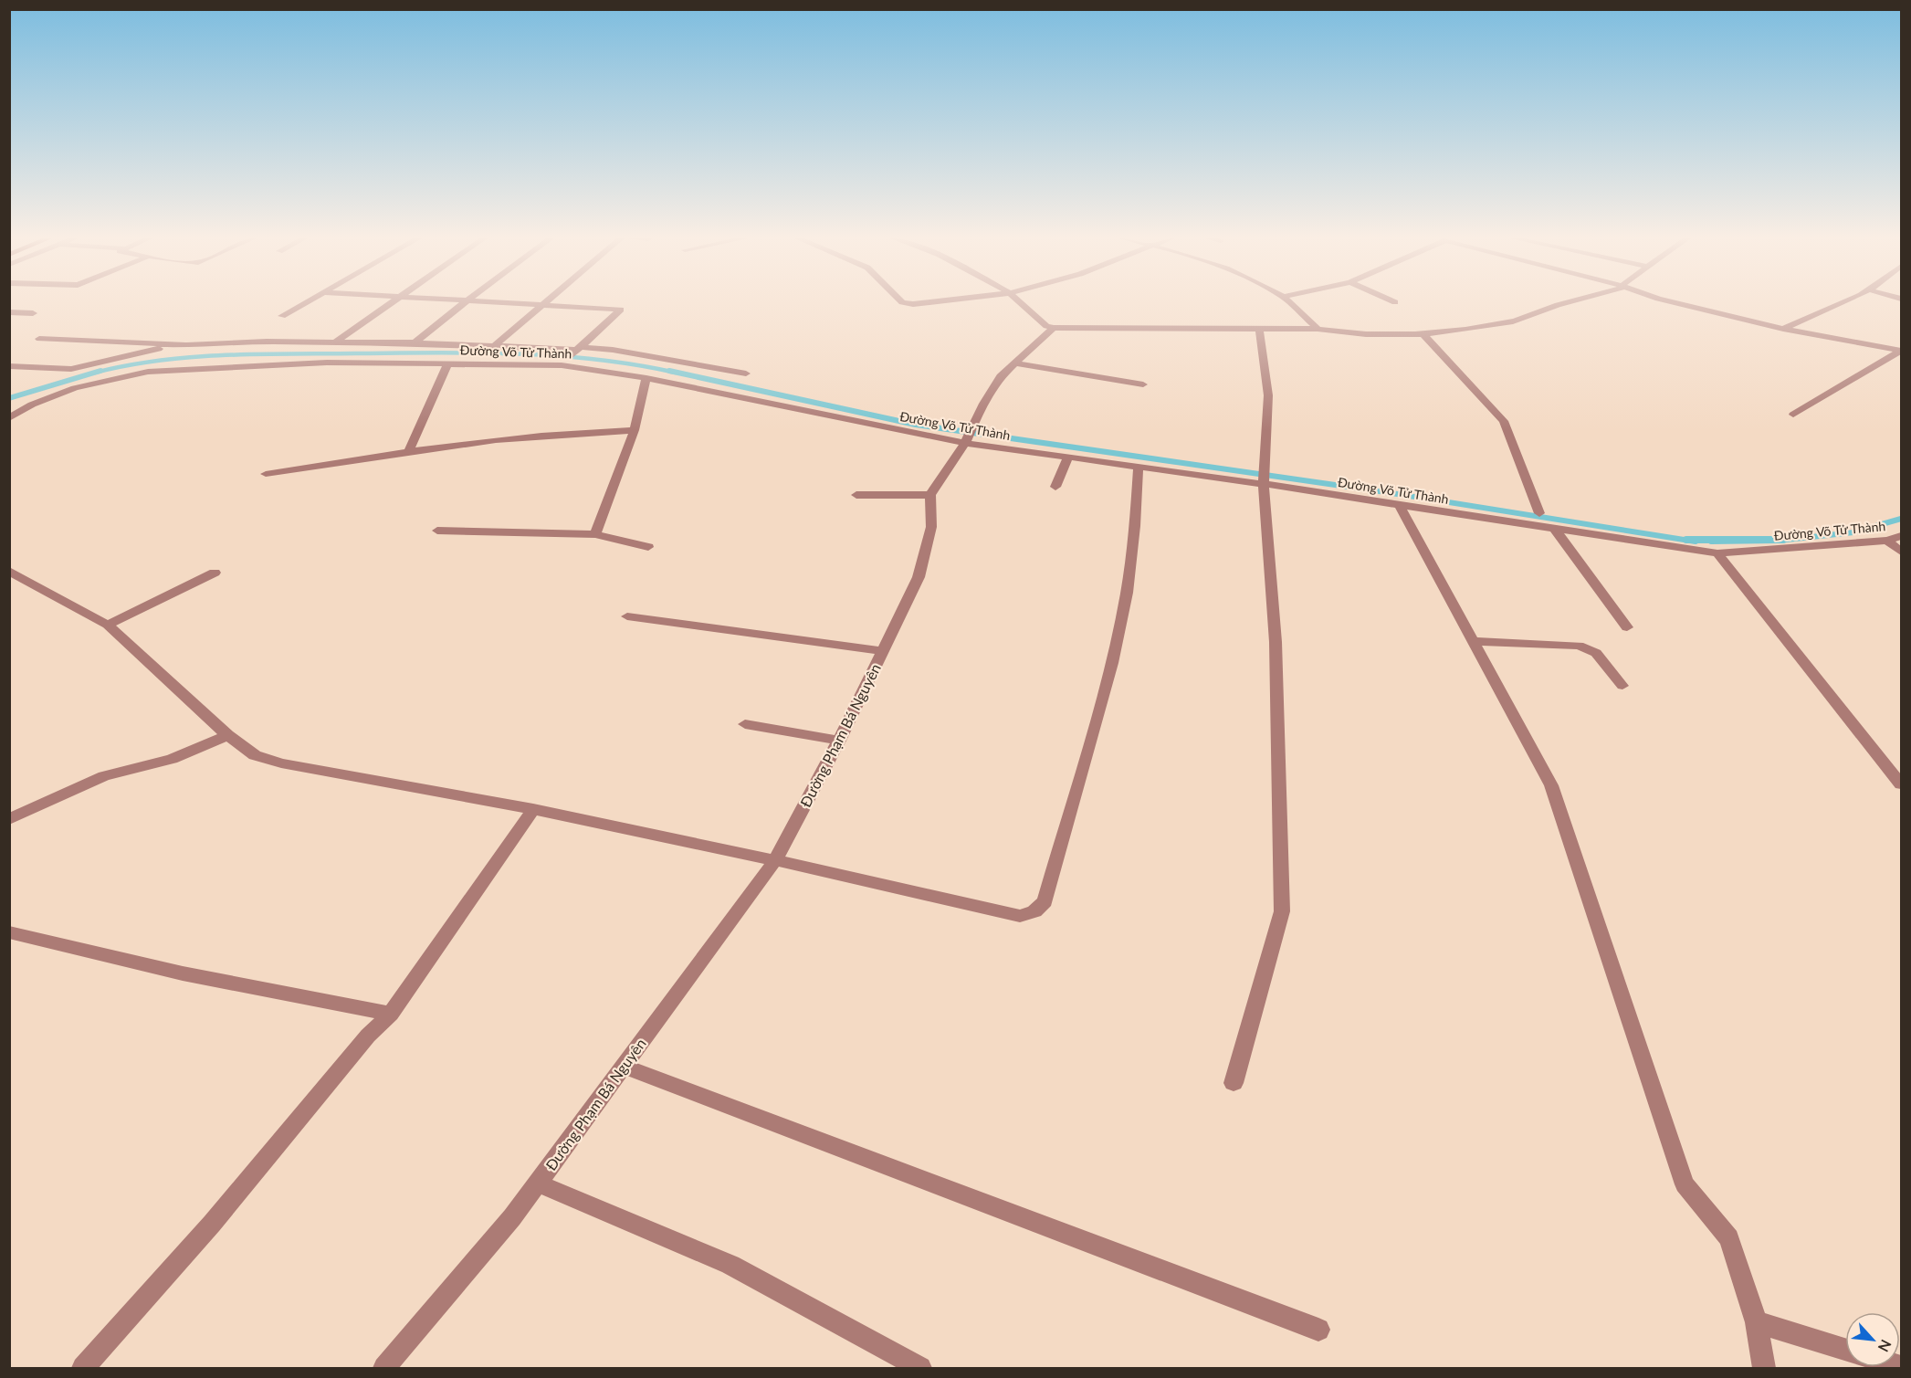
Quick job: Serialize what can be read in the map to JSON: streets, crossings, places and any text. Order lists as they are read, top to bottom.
{
  "streets": {
    "street": ["Đường Võ Tử Thành", "Đường Phạm Bá Nguyên"]
  },
  "north": "bottom right"
}
